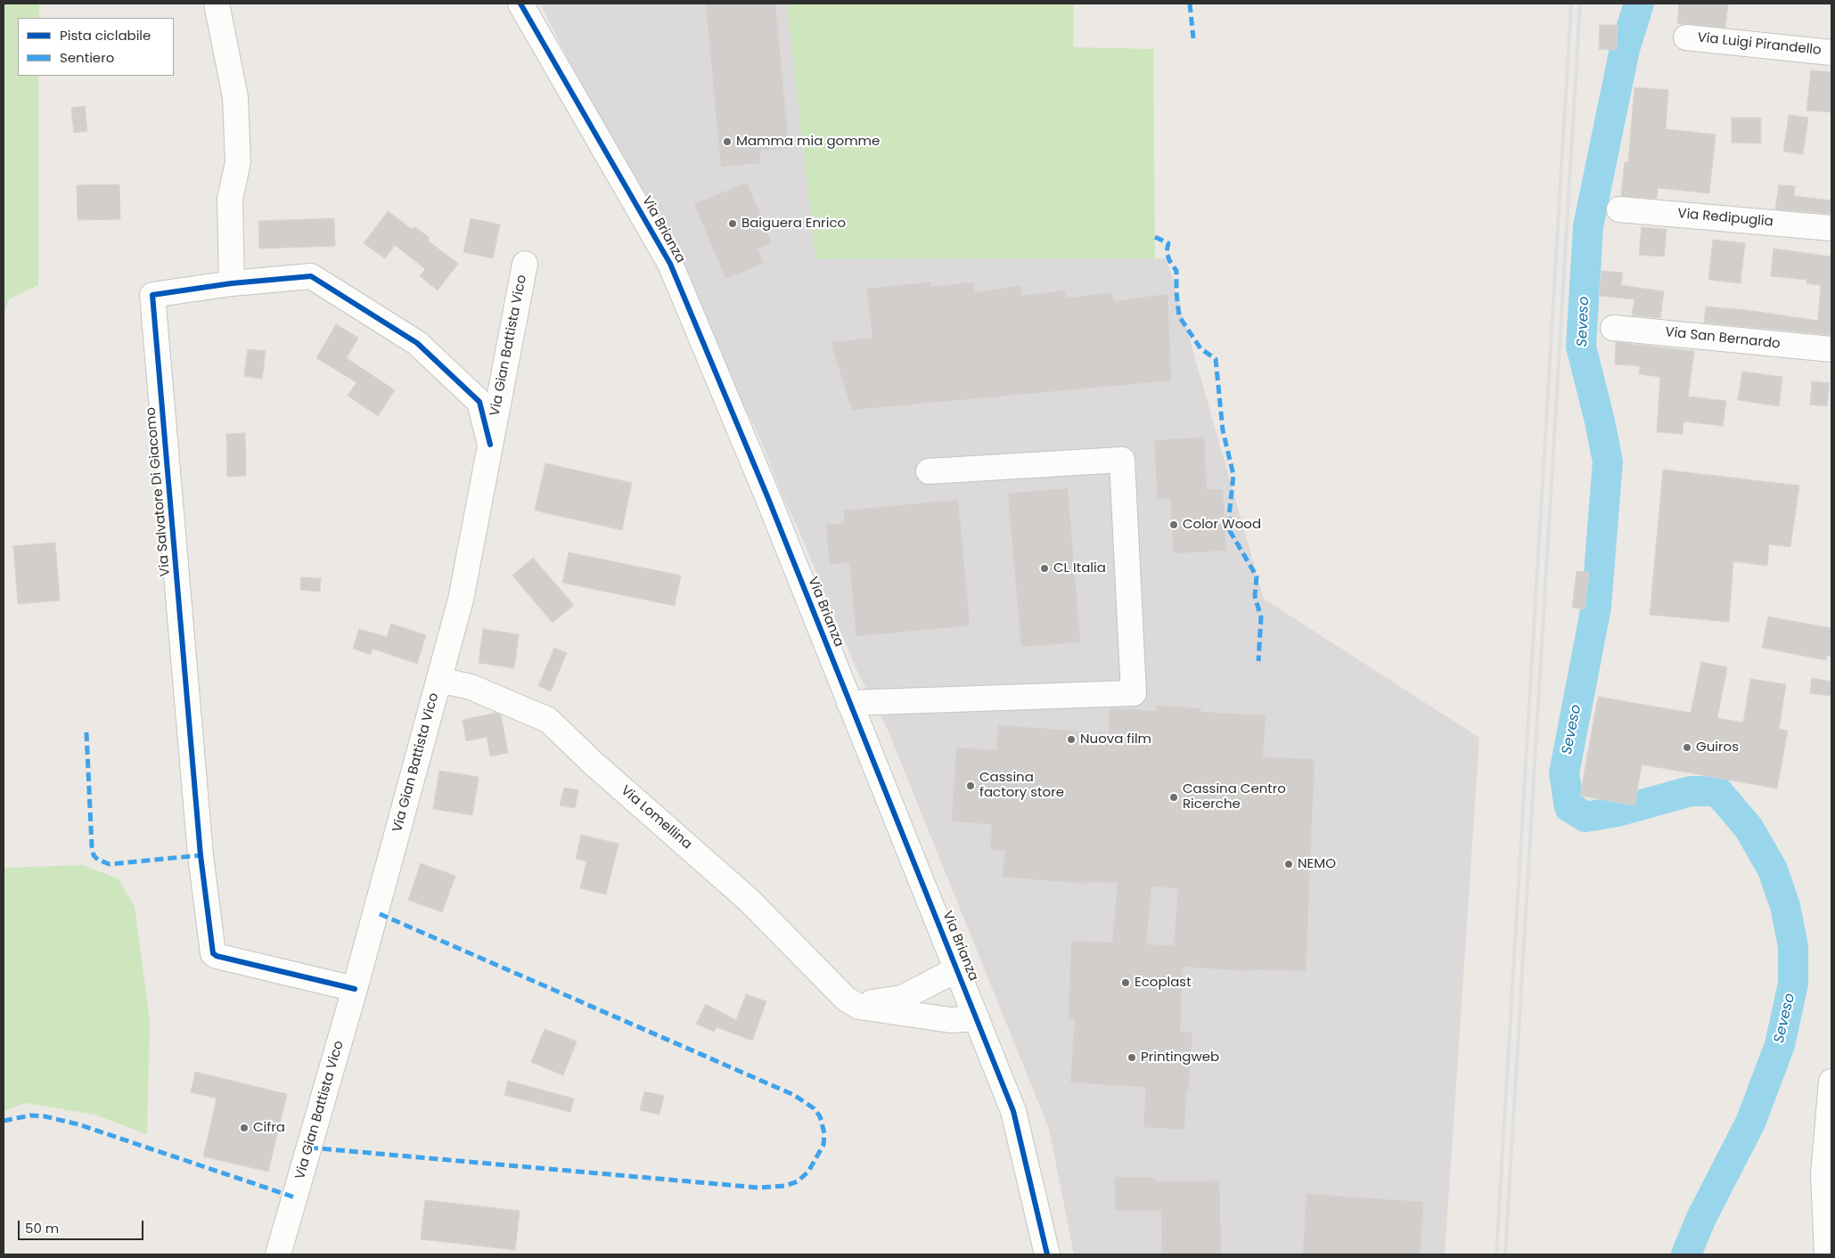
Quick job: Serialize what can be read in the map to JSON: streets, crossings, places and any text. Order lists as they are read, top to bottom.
{
  "streets": {
    "street": [
      "Via Luigi Pirandello",
      "Via Redipuglia",
      "Via Brianza",
      "Via San Bernardo",
      "Via Gian Battista Vico",
      "Via Salvatore Di Giacomo",
      "Via Lomellina"
    ]
  },
  "crossings": [
    ["Via Brianza", "Via Lomellina"],
    ["Via Gian Battista Vico", "Via Salvatore Di Giacomo"],
    ["Via Gian Battista Vico", "Via Lomellina"]
  ],
  "water": ["Seveso"],
  "places": [
    "Mamma mia gomme",
    "Baiguera Enrico",
    "Color Wood",
    "CL Italia",
    "Nuova film",
    "Guiros",
    "Cassina factory store",
    "Cassina Centro Ricerche",
    "NEMO",
    "Ecoplast",
    "Printingweb",
    "Cifra"
  ],
  "legend": ["Pista ciclabile", "Sentiero"],
  "scale_bar": "50 m"
}
